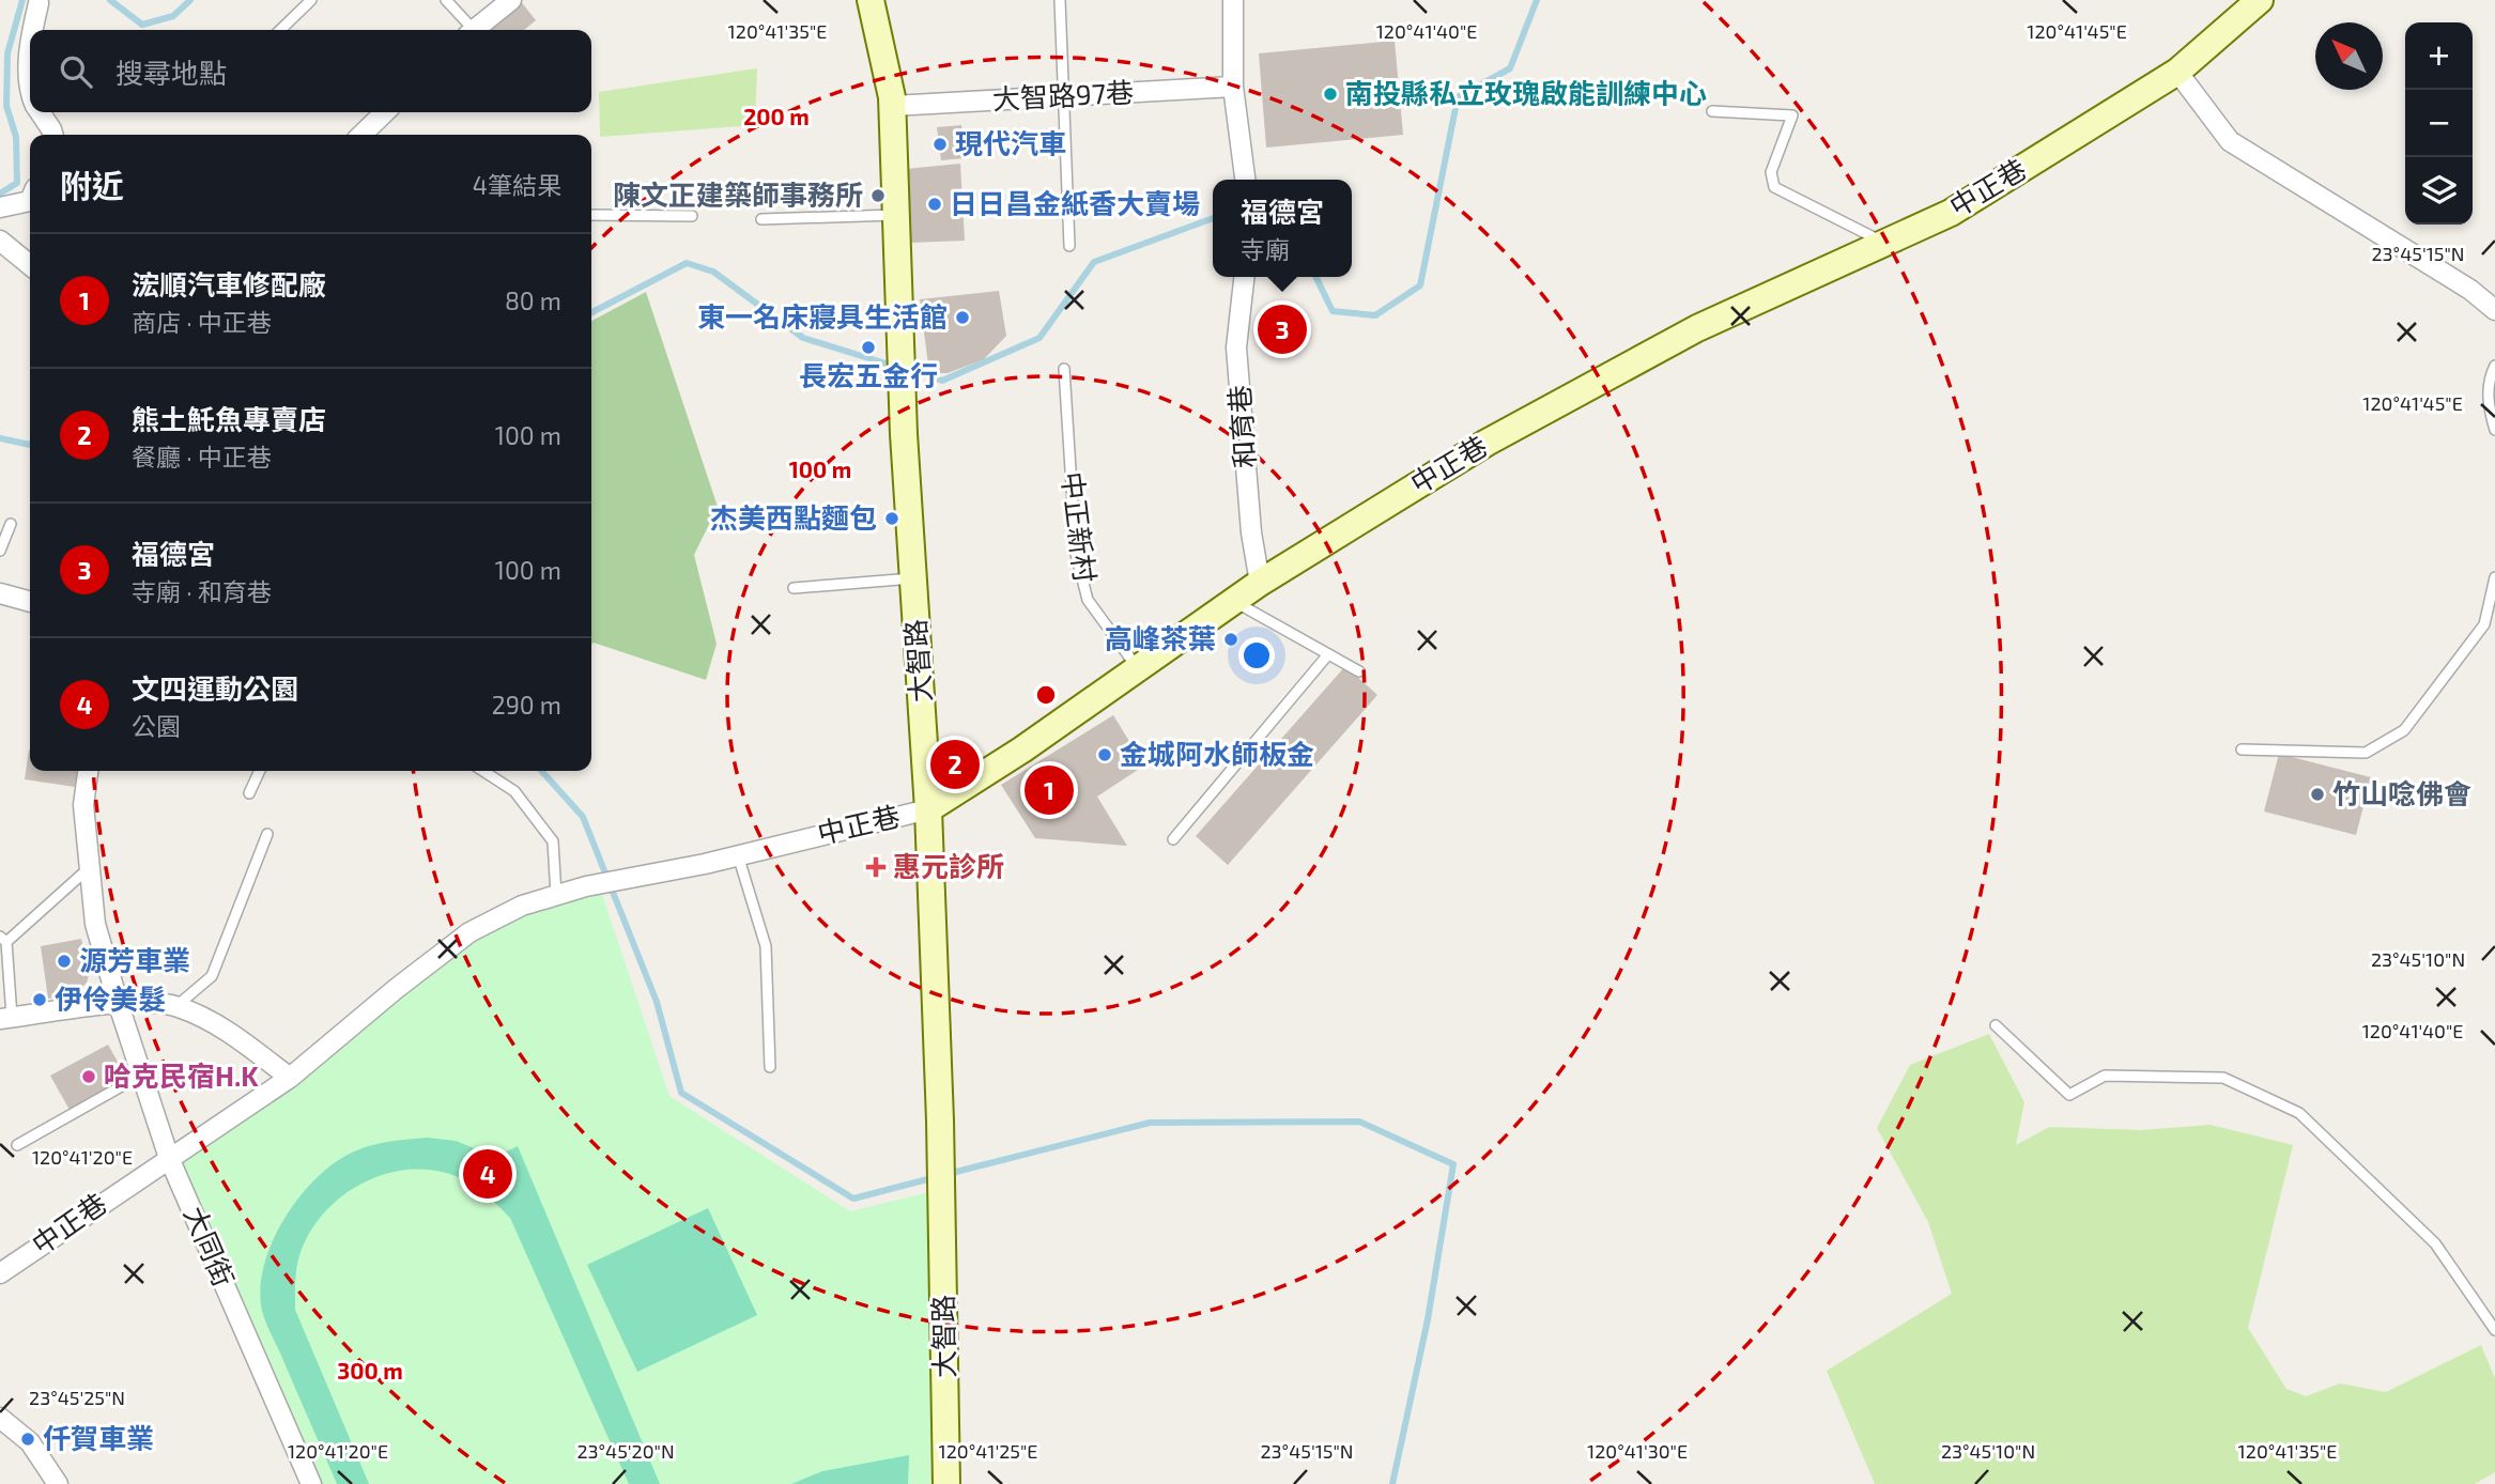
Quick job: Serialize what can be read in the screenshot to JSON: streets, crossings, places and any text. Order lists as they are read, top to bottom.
{
  "streets": {
    "street": [
      "大智路97巷",
      "中正巷",
      "和育巷",
      "大智路",
      "大同街"
    ],
    "lane": ["中正新村"]
  },
  "crossings": [
    ["中正巷", "和育巷"],
    ["中正巷", "中正新村"],
    ["中正巷", "大智路"],
    ["中正巷", "大同街"]
  ],
  "places": {
    "other": [
      "南投縣私立玫瑰啟能訓練中心",
      "現代汽車",
      "陳文正建築師事務所",
      "日日昌金紙香大賣場",
      "東一名床寢具生活館",
      "長宏五金行",
      "杰美西點麵包",
      "高峰茶葉",
      "金城阿水師板金",
      "竹山唸佛會",
      "源芳車業",
      "伊伶美髮",
      "哈克民宿H.K",
      "仟賀車業"
    ],
    "health": ["惠元診所"]
  },
  "north": "top left",
  "page": {
    "map_buttons": ["+", "−"],
    "search": "搜尋地點",
    "heading": ["附近", "4筆結果"],
    "popup": ["福德宮", "寺廟"],
    "list": [
      {
        "mark": "1",
        "name": "浤順汽車修配廠",
        "note": "商店 · 中正巷",
        "value": "80 m"
      },
      {
        "mark": "2",
        "name": "熊土魠魚專賣店",
        "note": "餐廳 · 中正巷",
        "value": "100 m"
      },
      {
        "mark": "3",
        "name": "福德宮",
        "note": "寺廟 · 和育巷",
        "value": "100 m"
      },
      {
        "mark": "4",
        "name": "文四運動公園",
        "note": "公園",
        "value": "290 m"
      }
    ],
    "pins": [
      "3",
      "2",
      "1",
      "4"
    ]
  },
  "coordinates": [
    "120°41'35\"E",
    "120°41'40\"E",
    "120°41'45\"E",
    "23°45'15\"N",
    "23°45'10\"N",
    "120°41'20\"E",
    "23°45'25\"N",
    "23°45'20\"N",
    "120°41'25\"E",
    "120°41'30\"E"
  ],
  "rings": ["200 m", "100 m", "300 m"]
}
